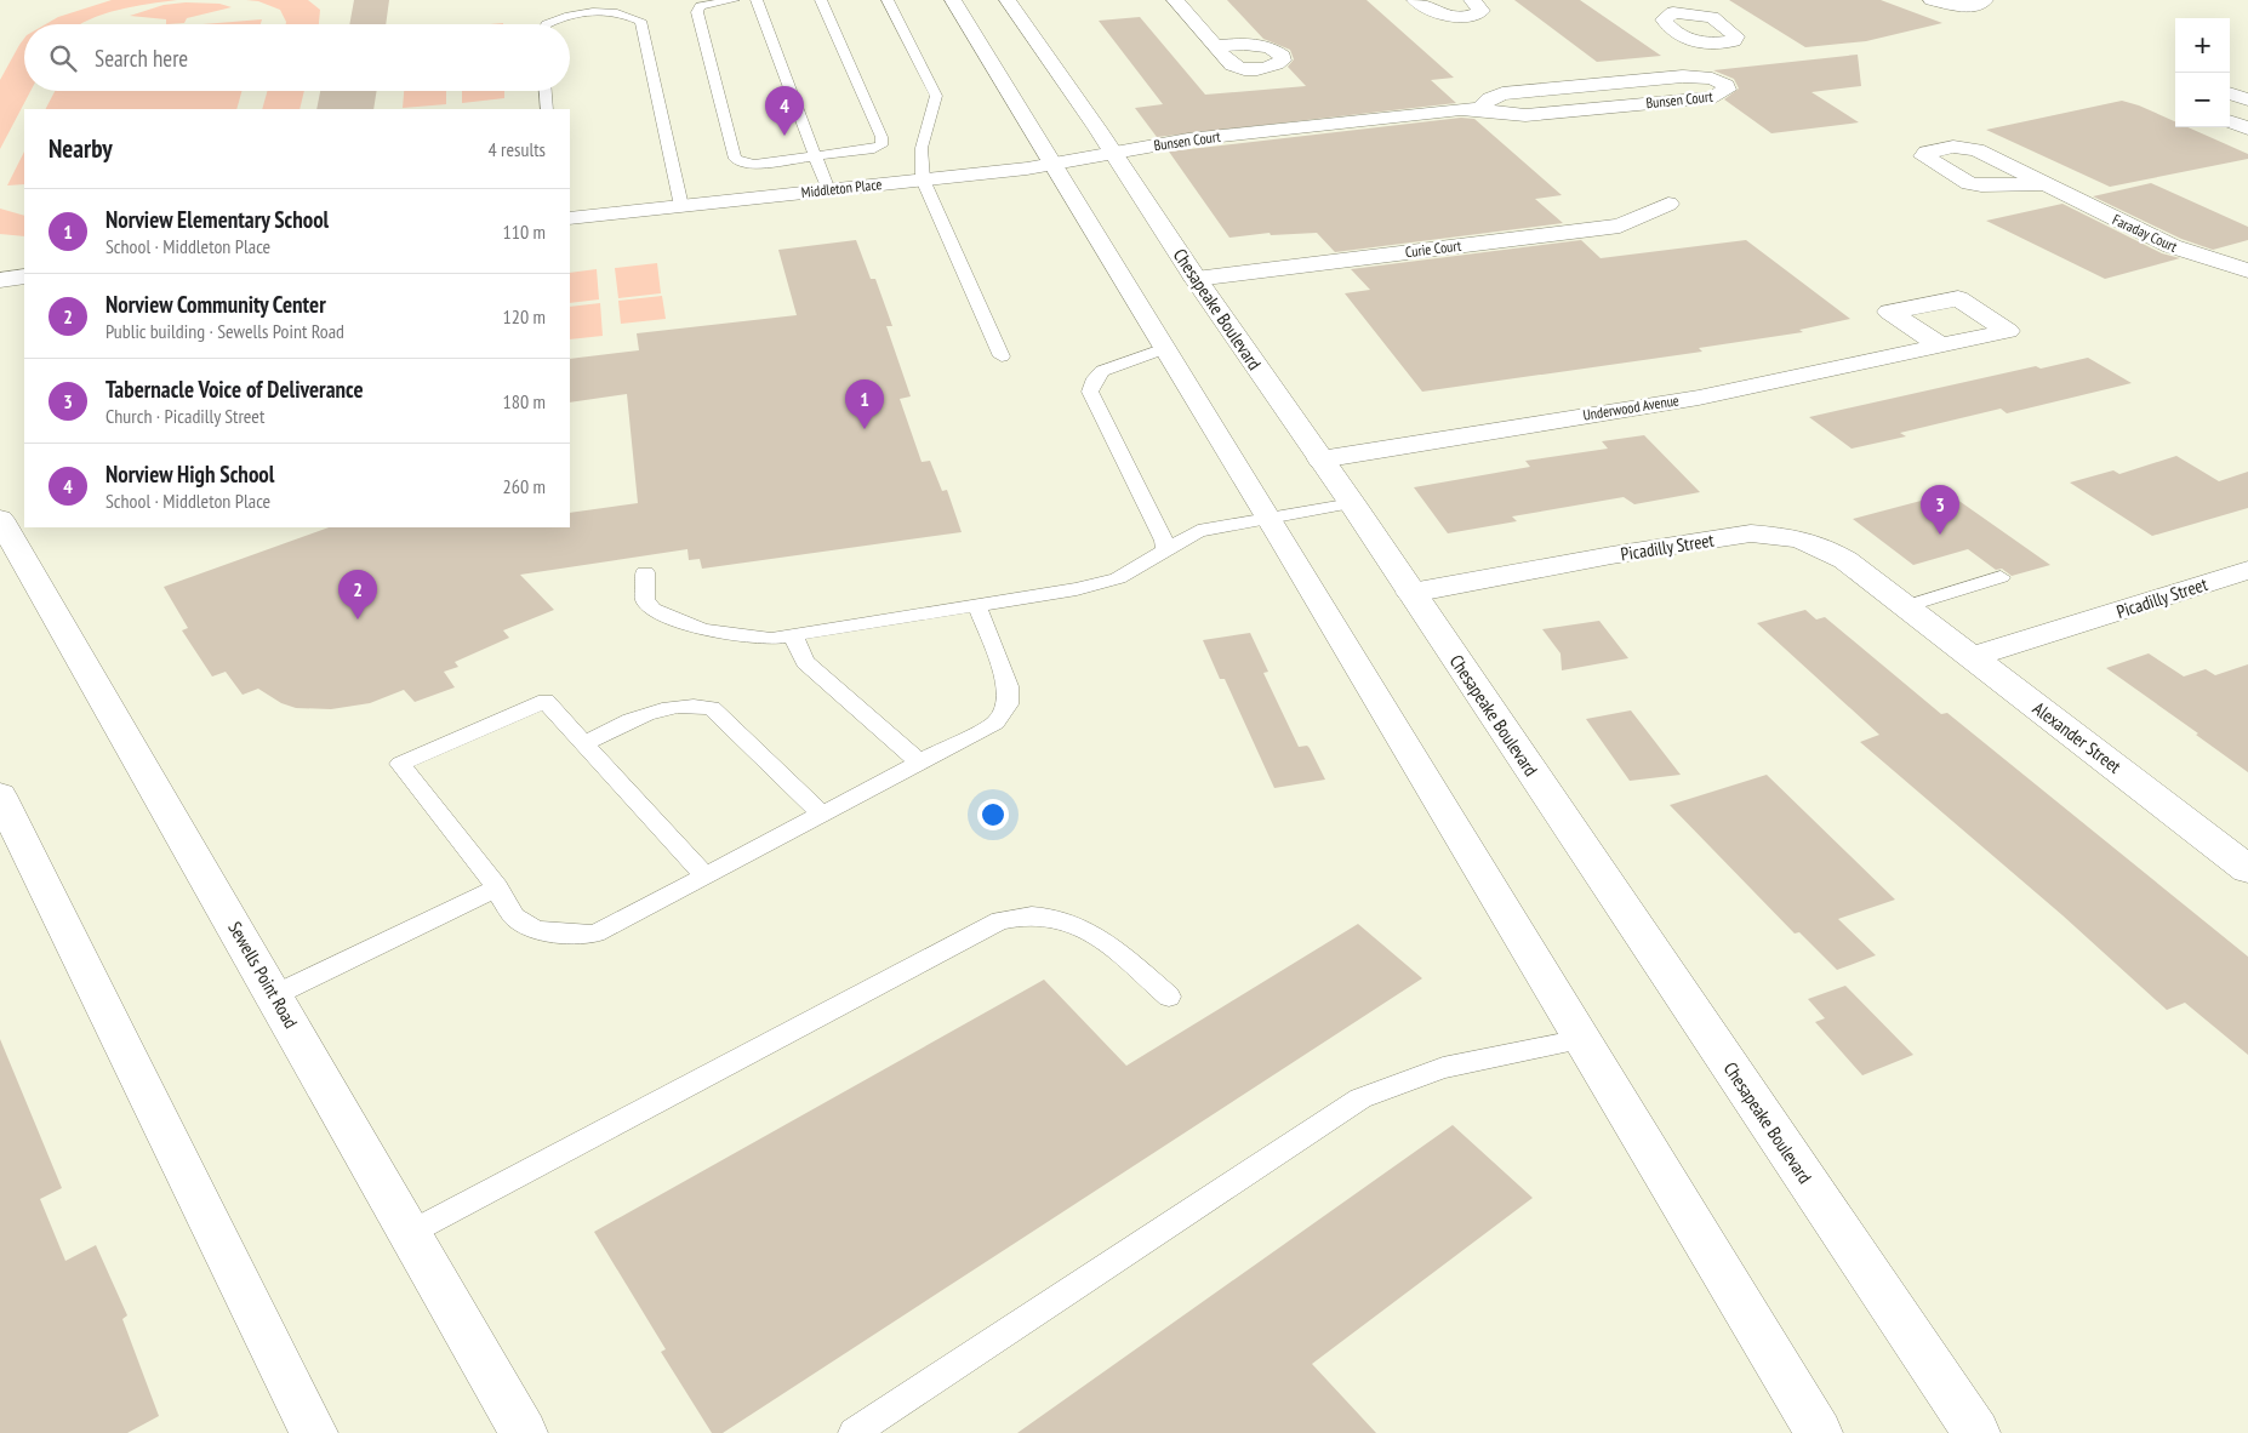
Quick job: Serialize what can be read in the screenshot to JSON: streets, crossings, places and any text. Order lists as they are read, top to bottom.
{
  "streets": {
    "street": [
      "Bunsen Court",
      "Middleton Place",
      "Faraday Court",
      "Curie Court",
      "Chesapeake Boulevard",
      "Underwood Avenue",
      "Picadilly Street",
      "Alexander Street",
      "Sewells Point Road"
    ]
  },
  "crossings": [
    ["Bunsen Court", "Middleton Place"],
    ["Bunsen Court", "Chesapeake Boulevard"],
    ["Middleton Place", "Chesapeake Boulevard"],
    ["Curie Court", "Chesapeake Boulevard"],
    ["Chesapeake Boulevard", "Underwood Avenue"],
    ["Chesapeake Boulevard", "Picadilly Street"],
    ["Picadilly Street", "Alexander Street"]
  ],
  "page": {
    "map_buttons": ["+", "−"],
    "search": "Search here",
    "pins": [
      "4",
      "1",
      "3",
      "2"
    ],
    "heading": ["Nearby", "4 results"],
    "list": [
      {
        "mark": "1",
        "name": "Norview Elementary School",
        "note": "School · Middleton Place",
        "value": "110 m"
      },
      {
        "mark": "2",
        "name": "Norview Community Center",
        "note": "Public building · Sewells Point Road",
        "value": "120 m"
      },
      {
        "mark": "3",
        "name": "Tabernacle Voice of Deliverance",
        "note": "Church · Picadilly Street",
        "value": "180 m"
      },
      {
        "mark": "4",
        "name": "Norview High School",
        "note": "School · Middleton Place",
        "value": "260 m"
      }
    ]
  }
}
